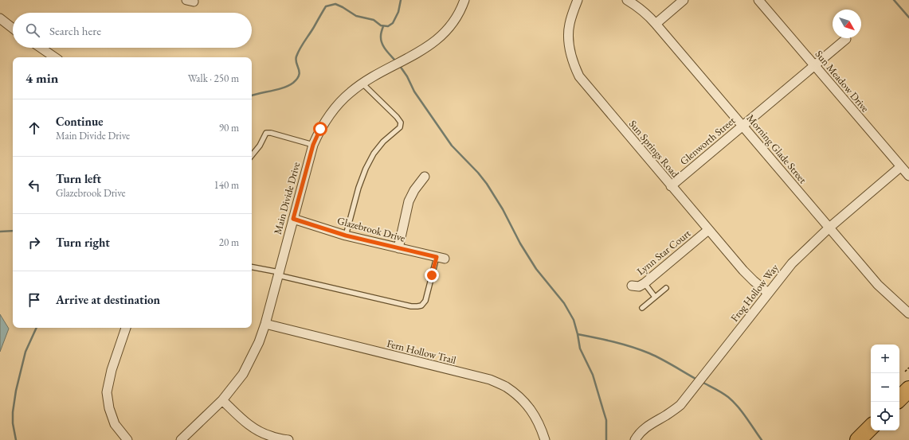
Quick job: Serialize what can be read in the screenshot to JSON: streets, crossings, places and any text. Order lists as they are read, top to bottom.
{
  "streets": {
    "street": [
      "Sun Meadow Drive",
      "Glenworth Street",
      "Sun Springs Road",
      "Morning Glade Street",
      "Main Divide Drive",
      "Glazebrook Drive",
      "Lynn Star Court",
      "Frog Hollow Way",
      "Fern Hollow Trail"
    ]
  },
  "crossings": [
    ["Sun Meadow Drive", "Glenworth Street"],
    ["Sun Meadow Drive", "Frog Hollow Way"],
    ["Glenworth Street", "Sun Springs Road"],
    ["Glenworth Street", "Morning Glade Street"],
    ["Sun Springs Road", "Lynn Star Court"],
    ["Sun Springs Road", "Frog Hollow Way"],
    ["Morning Glade Street", "Frog Hollow Way"],
    ["Main Divide Drive", "Glazebrook Drive"],
    ["Main Divide Drive", "Fern Hollow Trail"]
  ],
  "north": "bottom right",
  "page": {
    "search": "Search here",
    "heading": ["4 min", "Walk · 250 m"],
    "list": [
      ["Continue", "Main Divide Drive", "90 m"],
      ["Turn left", "Glazebrook Drive", "140 m"],
      ["Turn right", "20 m"],
      "Arrive at destination"
    ],
    "map_buttons": ["+", "−"]
  }
}
